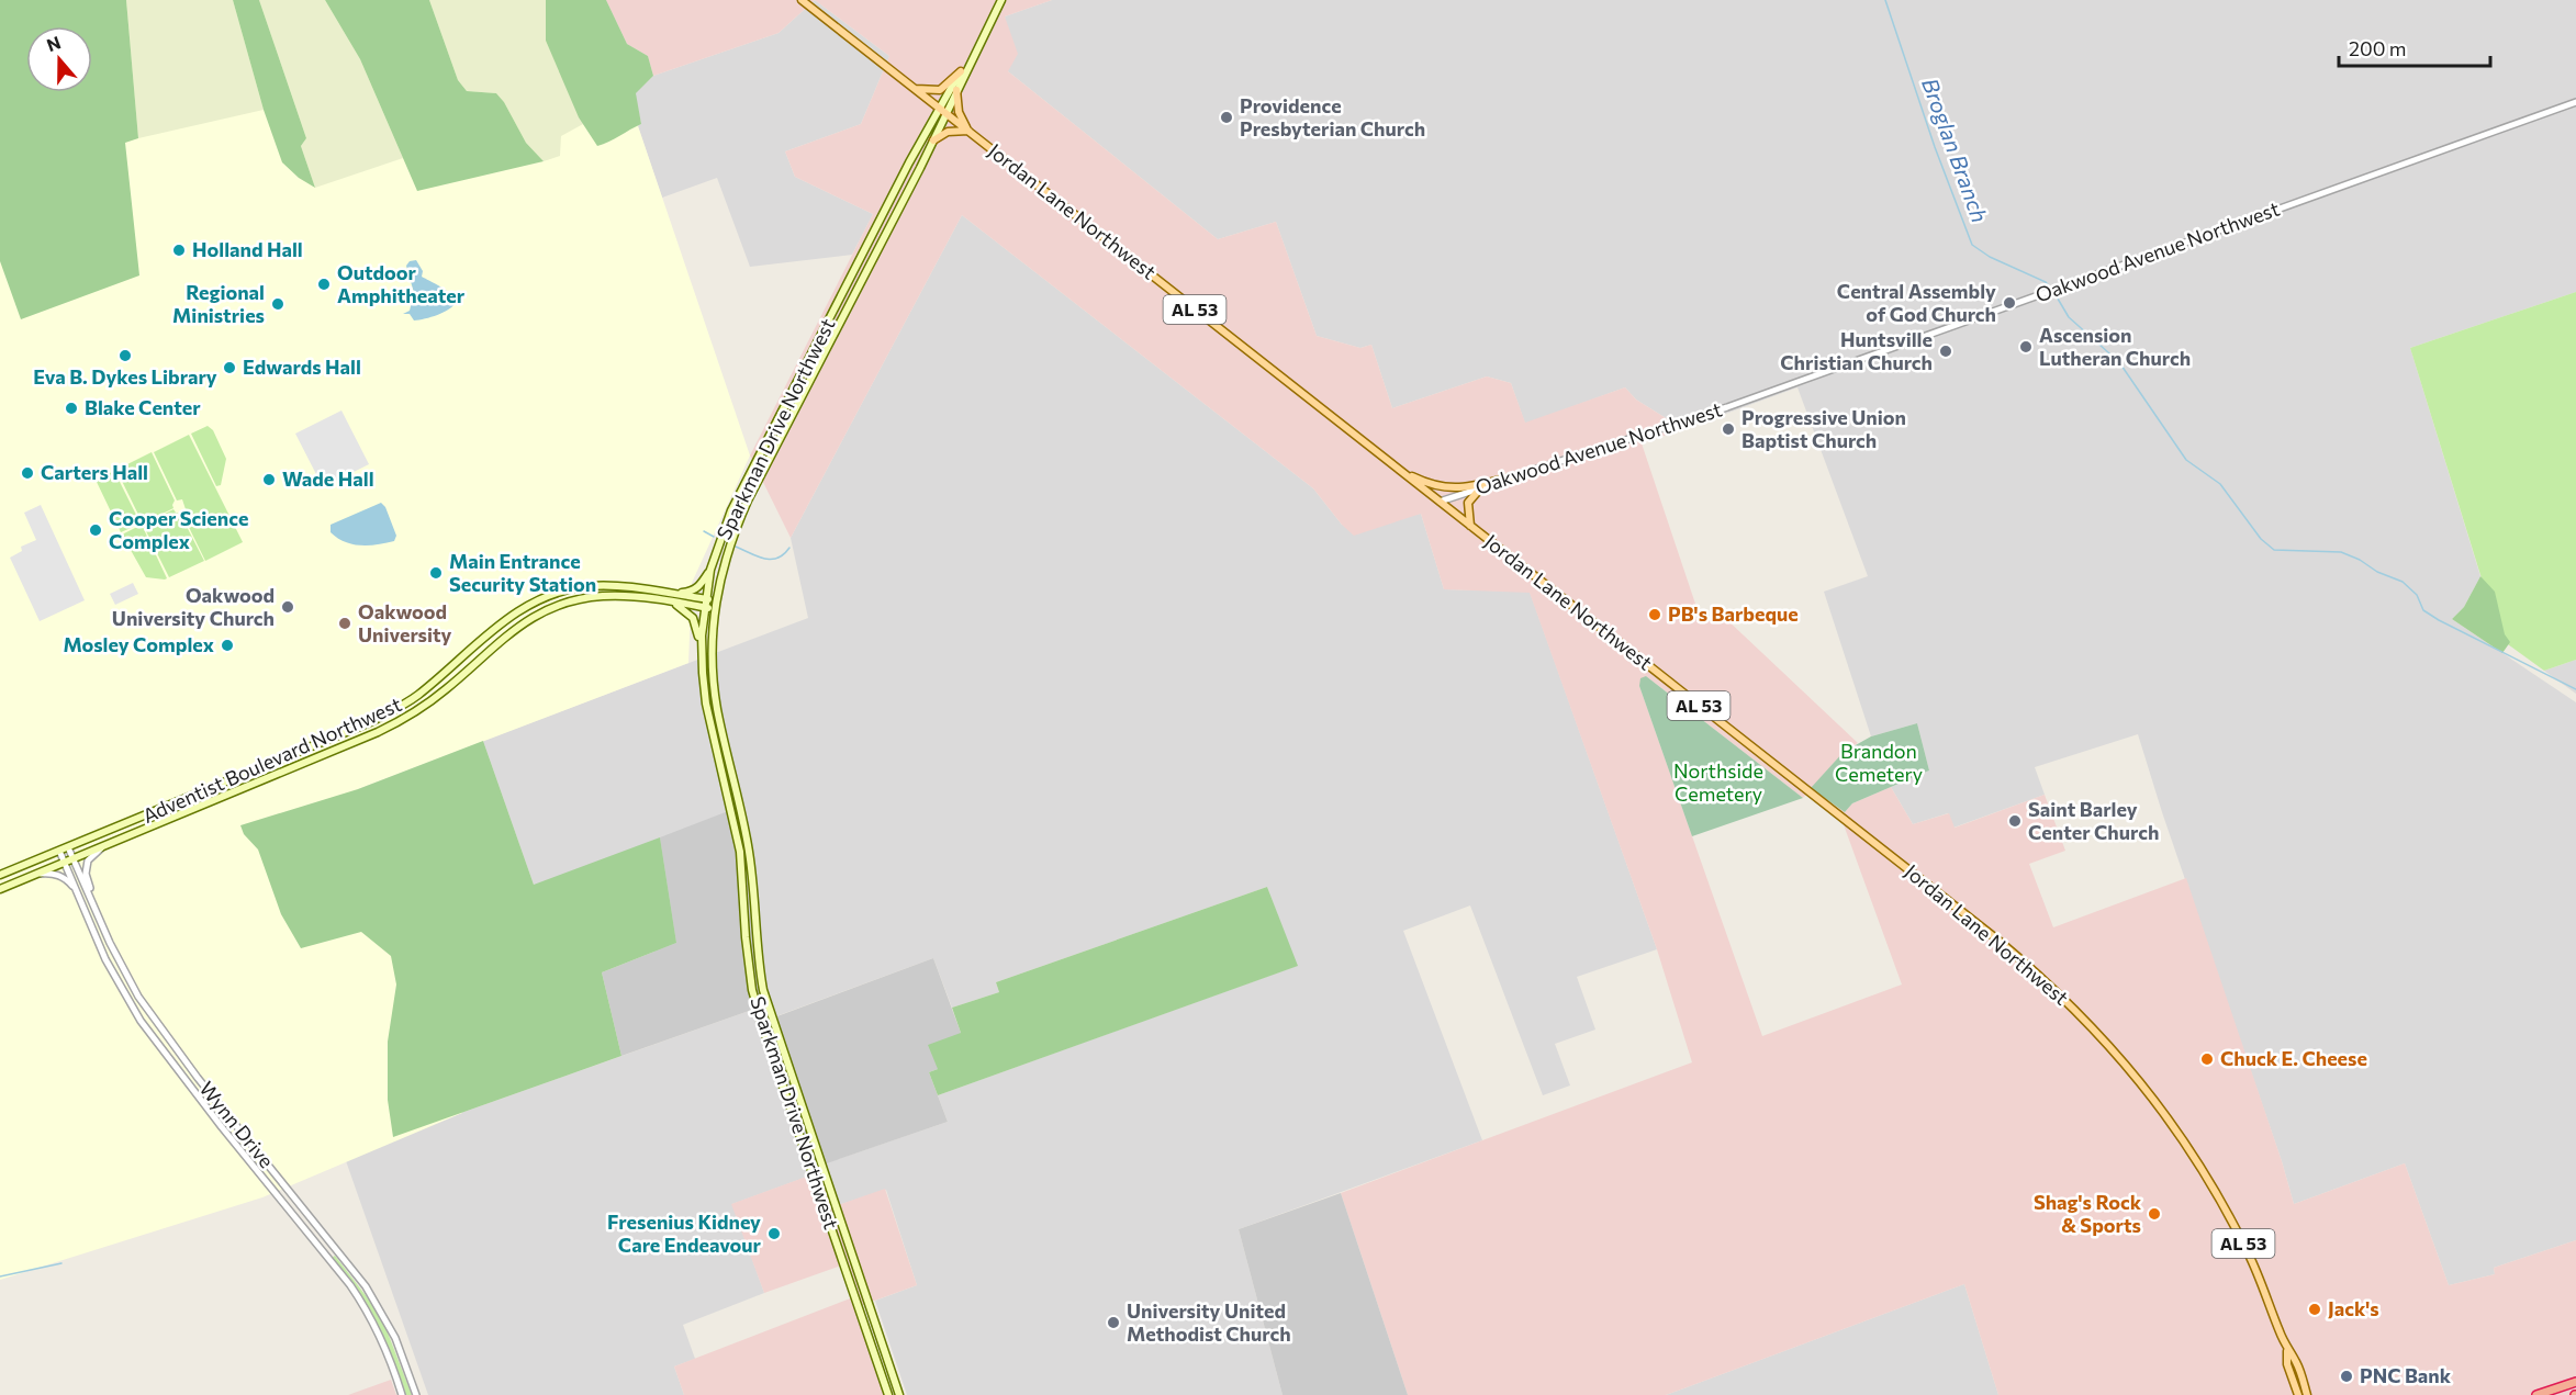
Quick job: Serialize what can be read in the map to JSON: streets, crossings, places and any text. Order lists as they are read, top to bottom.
{
  "streets": {
    "main road": [
      "Jordan Lane Northwest",
      "AL 53",
      "Sparkman Drive Northwest",
      "Adventist Boulevard Northwest"
    ],
    "street": ["Oakwood Avenue Northwest", "Wynn Drive"]
  },
  "crossings": [
    ["Jordan Lane Northwest", "Oakwood Avenue Northwest"],
    ["Jordan Lane Northwest", "Sparkman Drive Northwest"],
    ["Sparkman Drive Northwest", "Adventist Boulevard Northwest"],
    ["Adventist Boulevard Northwest", "Wynn Drive"]
  ],
  "water": ["Broglan Branch"],
  "parks": ["Brandon Cemetery", "Northside Cemetery"],
  "places": [
    "Providence Presbyterian Church",
    "Holland Hall",
    "Outdoor Amphitheater",
    "Central Assembly of God Church",
    "Regional Ministries",
    "Ascension Lutheran Church",
    "Huntsville Christian Church",
    "Eva B. Dykes Library",
    "Edwards Hall",
    "Blake Center",
    "Progressive Union Baptist Church",
    "Carters Hall",
    "Wade Hall",
    "Cooper Science Complex",
    "Main Entrance Security Station",
    "Oakwood University Church",
    "PB's Barbeque",
    "Oakwood University",
    "Mosley Complex",
    "Saint Barley Center Church",
    "Chuck E. Cheese",
    "Shag's Rock & Sports",
    "Fresenius Kidney Care Endeavour",
    "Jack's",
    "University United Methodist Church",
    "PNC Bank"
  ],
  "scale_bar": "200 m",
  "north": "top"
}
